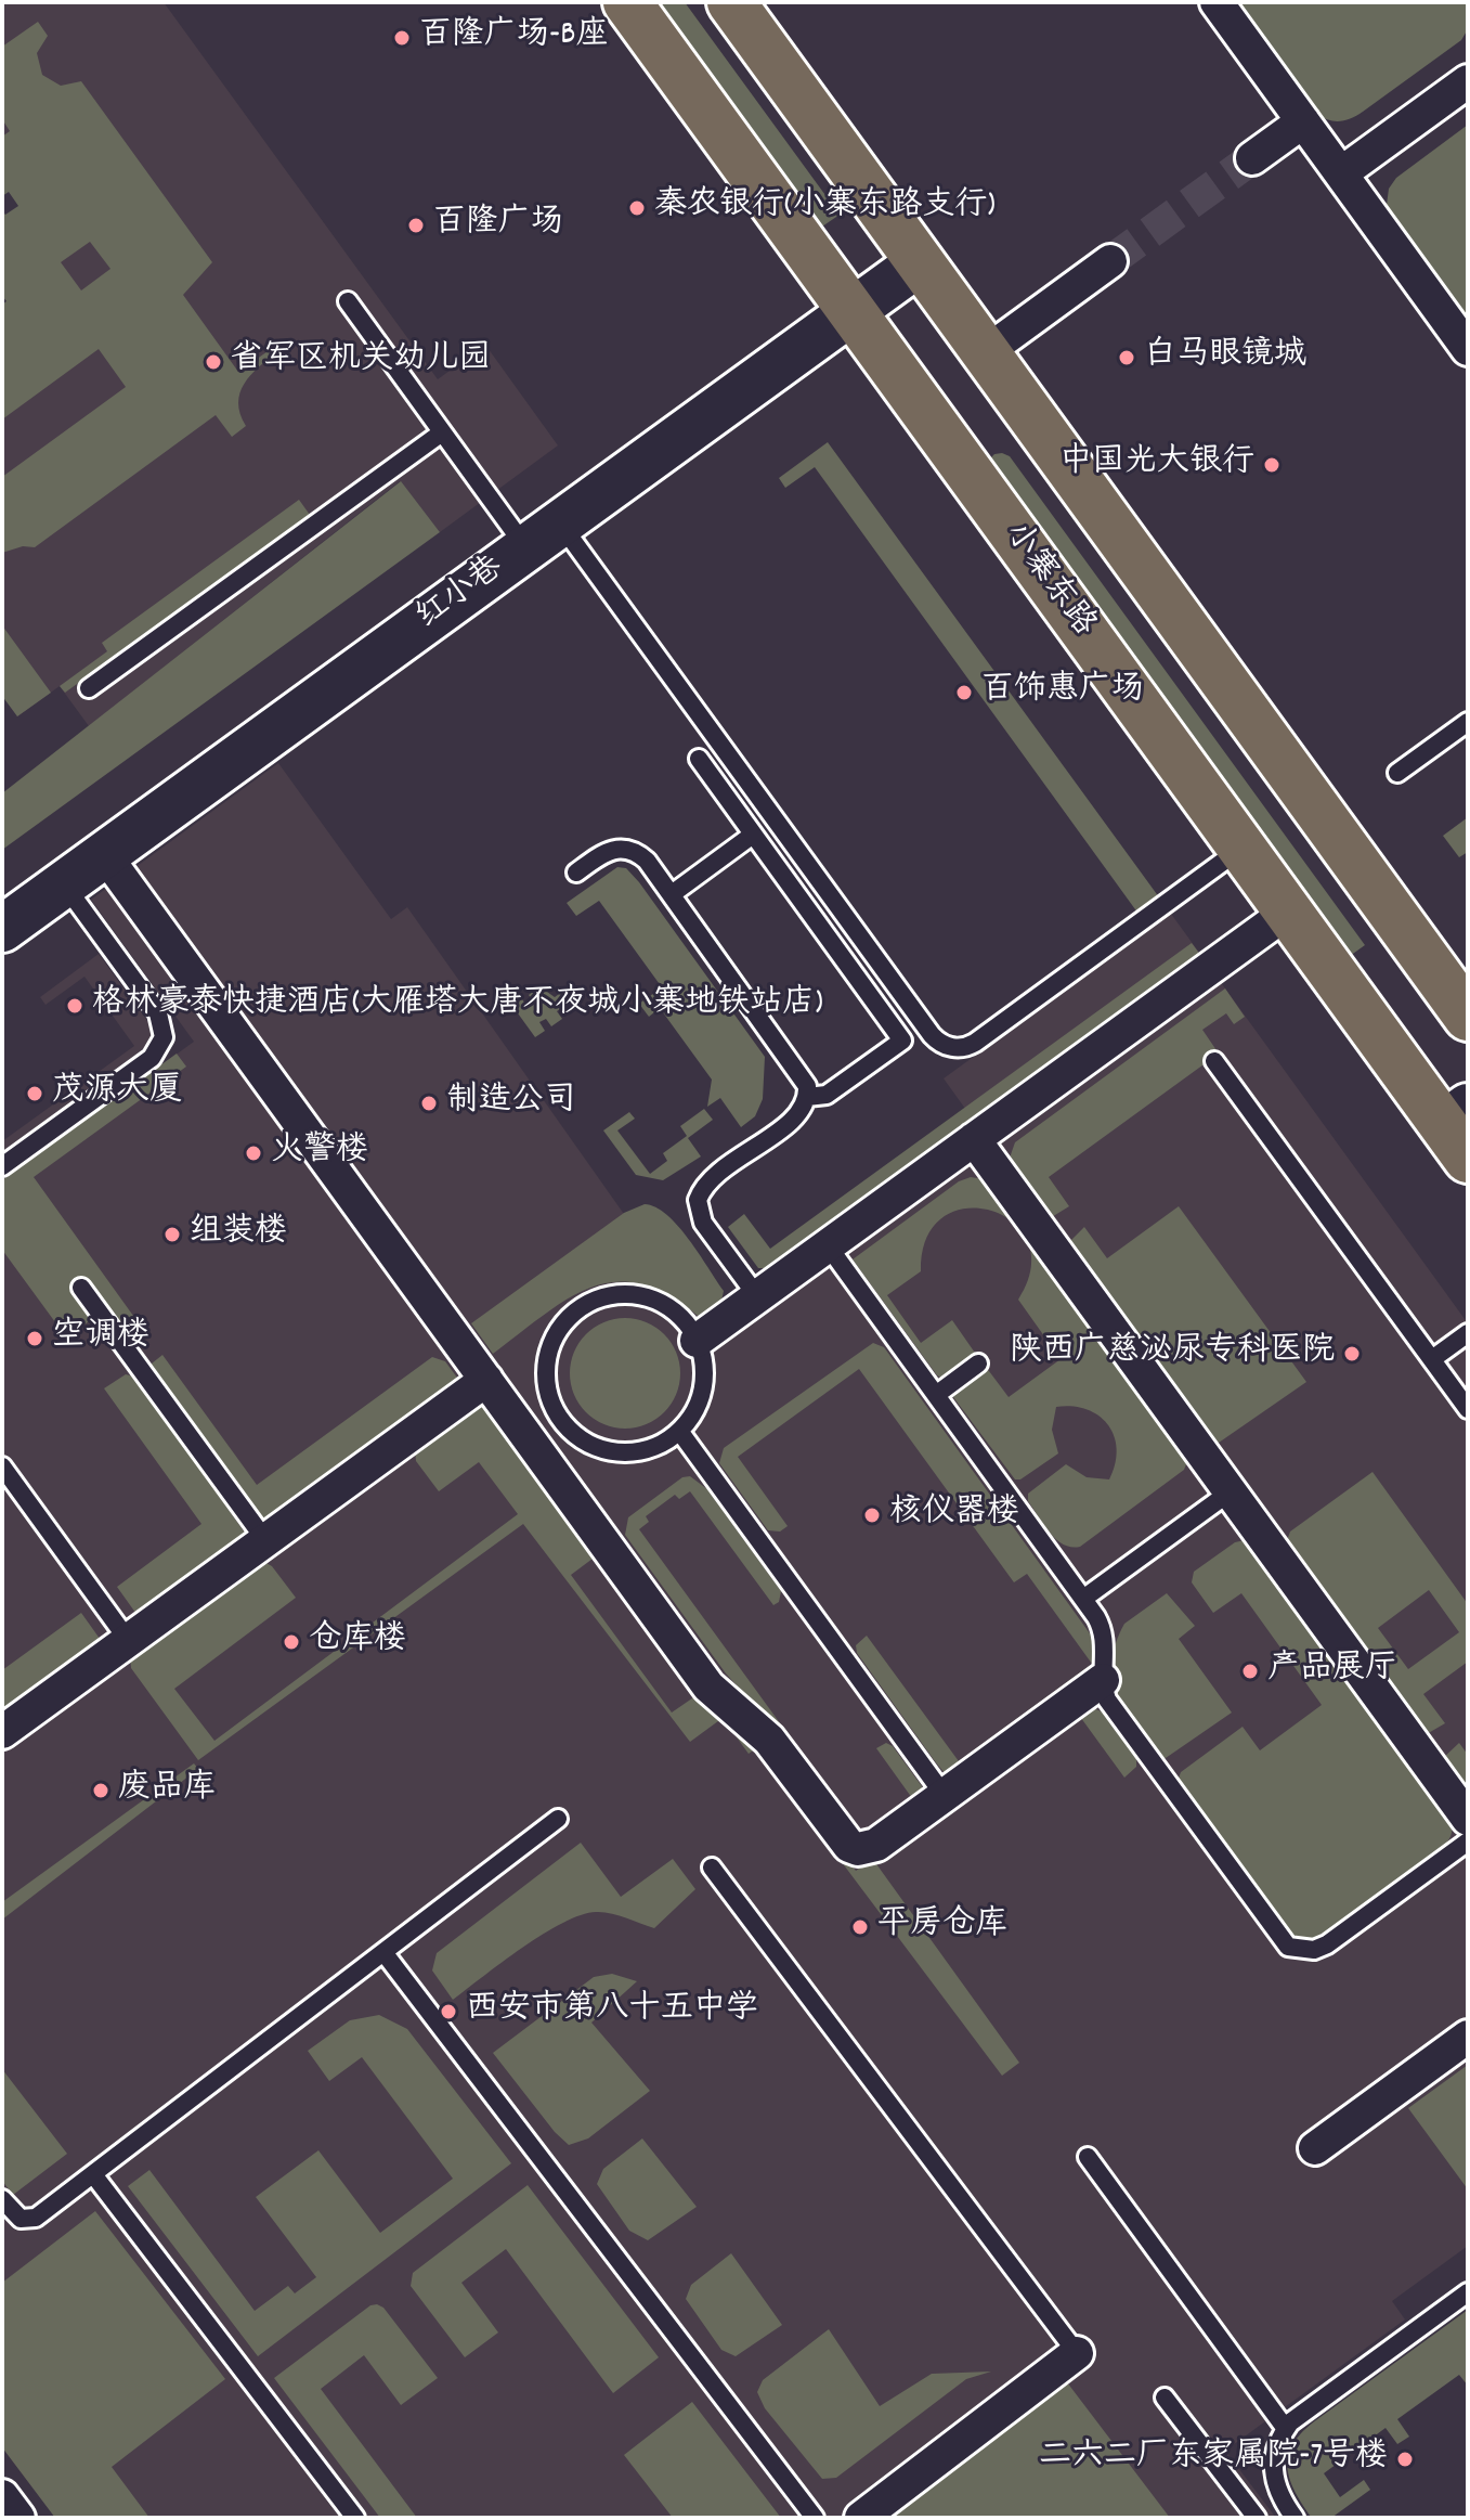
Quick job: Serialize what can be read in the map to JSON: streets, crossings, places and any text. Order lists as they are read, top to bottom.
{
  "streets": {
    "main road": ["小寨东路"],
    "street": ["红小巷"]
  },
  "crossings": [
    ["小寨东路", "红小巷"]
  ],
  "places": [
    "百隆广场-B座",
    "秦农银行(小寨东路支行)",
    "百隆广场",
    "白马眼镜城",
    "省军区机关幼儿园",
    "中国光大银行",
    "百饰惠广场",
    "格林豪泰快捷酒店(大雁塔大唐不夜城小寨地铁站店)",
    "茂源大厦",
    "制造公司",
    "火警楼",
    "组装楼",
    "空调楼",
    "陕西广慈泌尿专科医院",
    "核仪器楼",
    "仓库楼",
    "产品展厅",
    "废品库",
    "平房仓库",
    "西安市第八十五中学",
    "二六二厂东家属院-7号楼"
  ]
}
